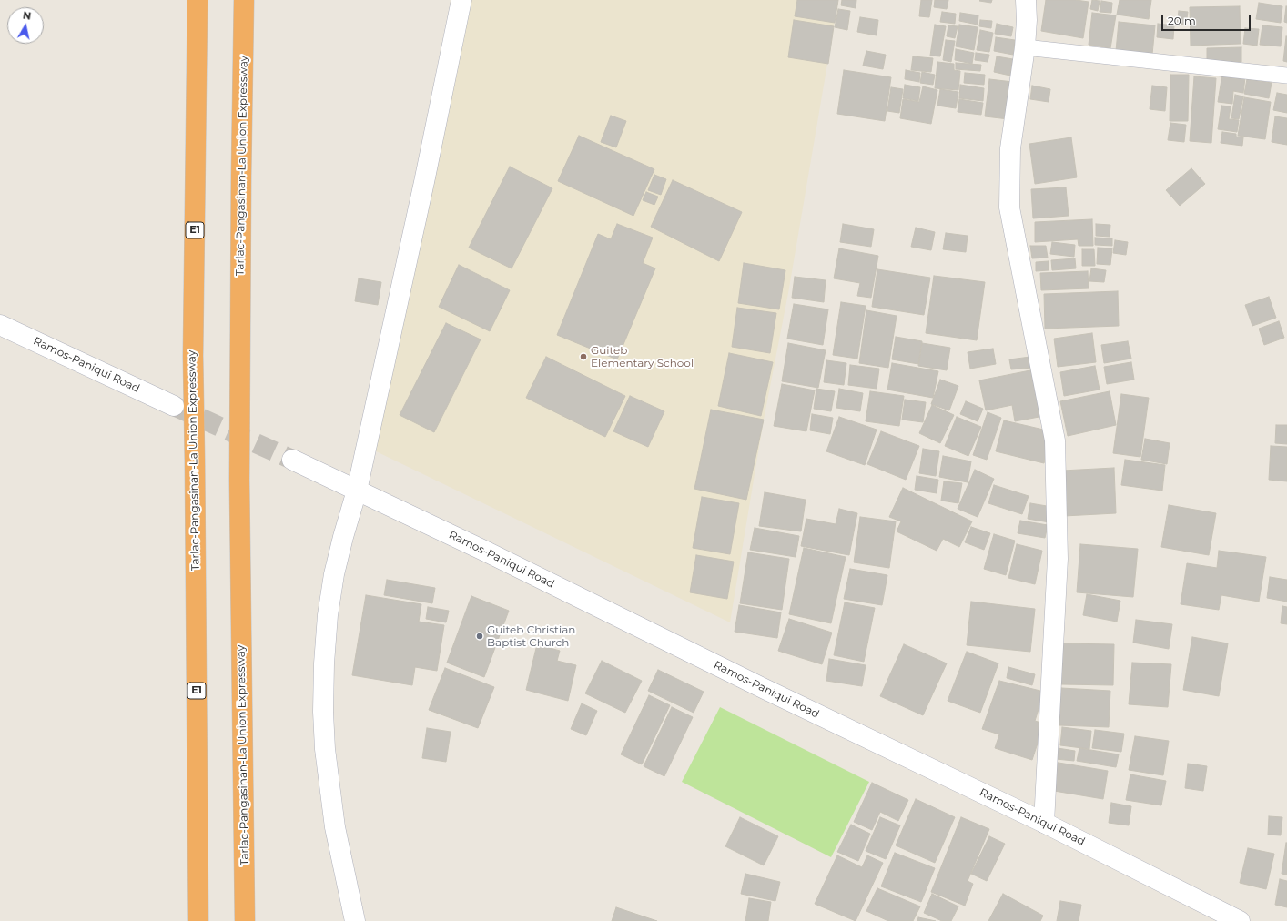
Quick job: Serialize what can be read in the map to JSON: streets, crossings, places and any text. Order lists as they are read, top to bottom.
{
  "streets": {
    "highway": ["Tarlac-Pangasinan-La Union Expressway", "E1"],
    "street": ["Ramos-Paniqui Road"]
  },
  "places": ["Guiteb Elementary School", "Guiteb Christian Baptist Church"],
  "scale_bar": "20 m",
  "north": "top"
}
